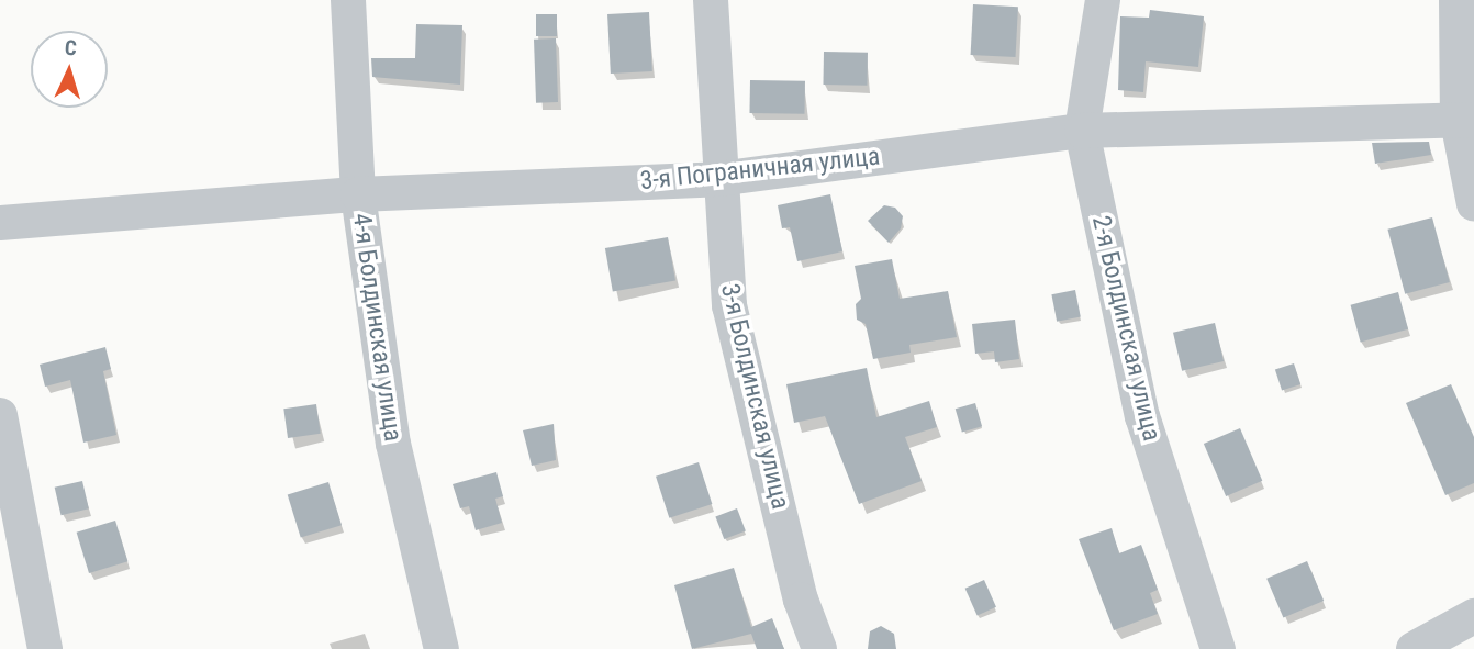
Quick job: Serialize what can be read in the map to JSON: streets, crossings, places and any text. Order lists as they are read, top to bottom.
{
  "streets": {
    "street": [
      "3-я Пограничная улица",
      "4-я Болдинская улица",
      "2-я Болдинская улица",
      "3-я Болдинская улица"
    ]
  },
  "crossings": [
    ["3-я Пограничная улица", "4-я Болдинская улица"],
    ["3-я Пограничная улица", "2-я Болдинская улица"],
    ["3-я Пограничная улица", "3-я Болдинская улица"]
  ],
  "north": "top"
}
